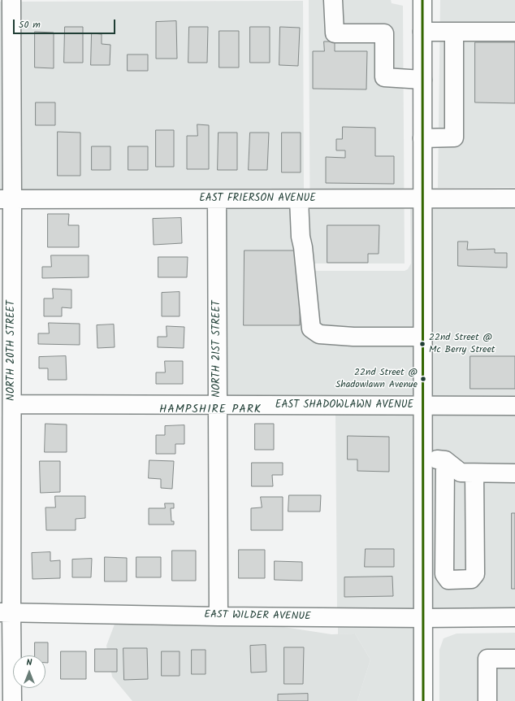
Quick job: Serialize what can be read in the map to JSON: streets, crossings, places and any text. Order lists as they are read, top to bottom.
{
  "streets": {
    "street": [
      "EAST FRIERSON AVENUE",
      "NORTH 21ST STREET",
      "NORTH 20TH STREET",
      "EAST SHADOWLAWN AVENUE",
      "EAST WILDER AVENUE"
    ]
  },
  "crossings": [
    ["EAST FRIERSON AVENUE", "NORTH 21ST STREET"],
    ["EAST FRIERSON AVENUE", "NORTH 20TH STREET"],
    ["NORTH 21ST STREET", "EAST SHADOWLAWN AVENUE"],
    ["NORTH 21ST STREET", "EAST WILDER AVENUE"],
    ["NORTH 20TH STREET", "EAST SHADOWLAWN AVENUE"],
    ["NORTH 20TH STREET", "EAST WILDER AVENUE"]
  ],
  "districts": ["HAMPSHIRE PARK"],
  "places": ["22nd Street @ Mc Berry Street", "22nd Street @ Shadowlawn Avenue"],
  "scale_bar": "50 m",
  "north": "top"
}
